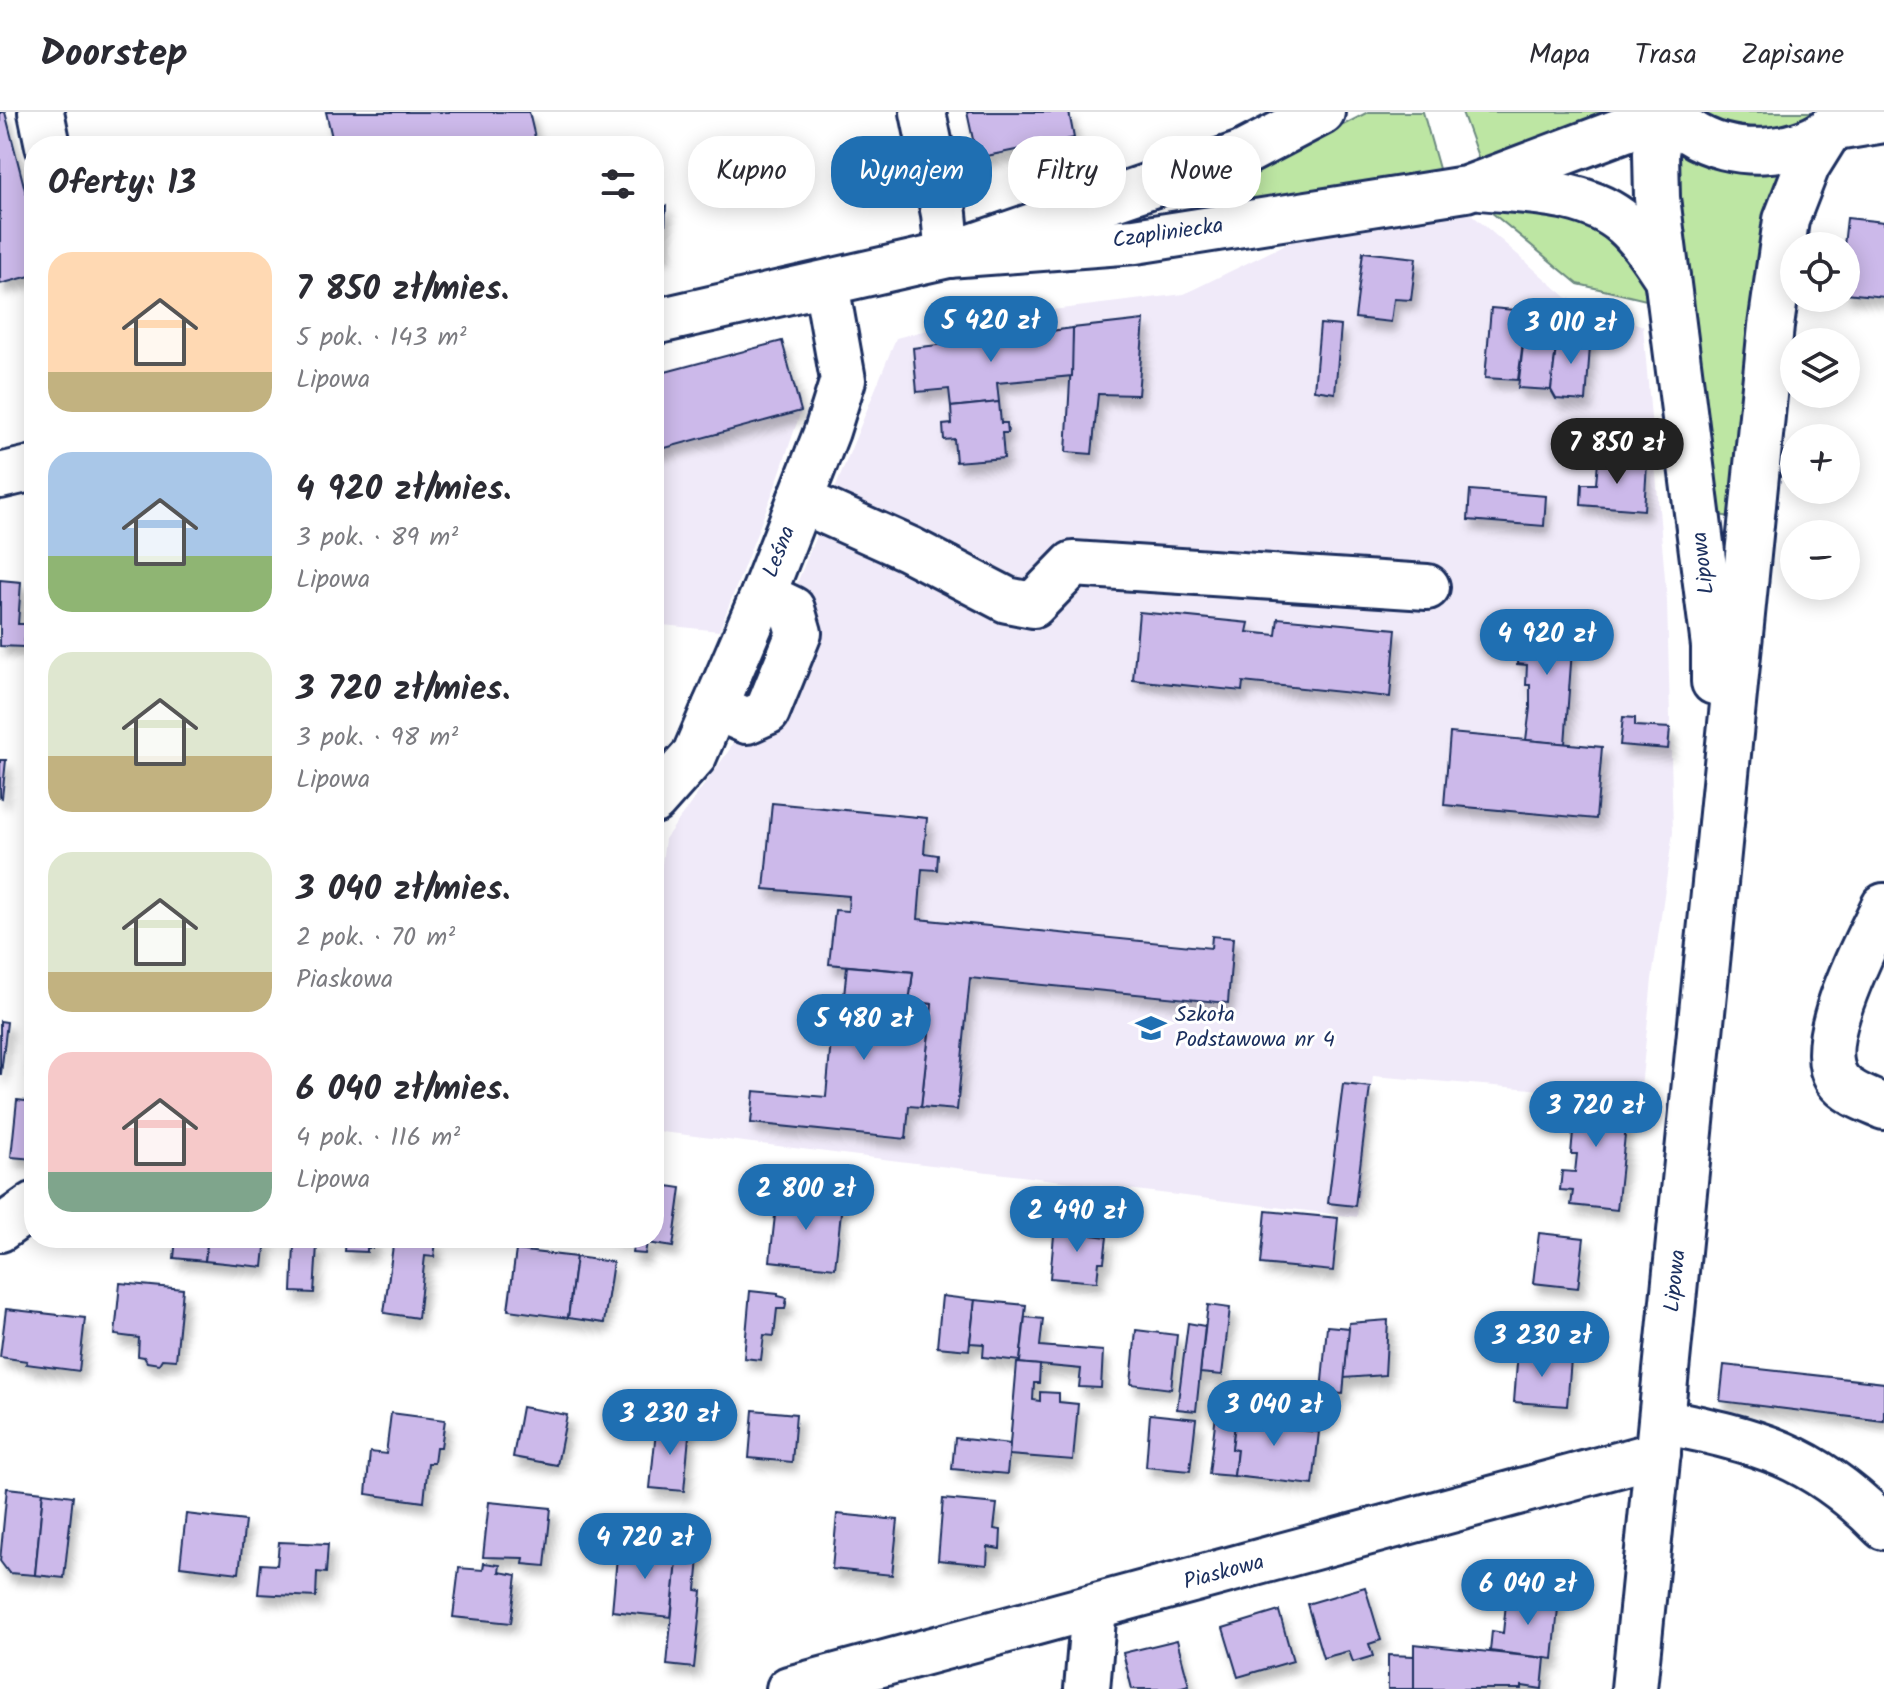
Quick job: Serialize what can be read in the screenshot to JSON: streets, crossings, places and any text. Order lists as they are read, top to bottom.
{
  "streets": {
    "street": [
      "Czapliniecka",
      "Leśna",
      "Lipowa",
      "Piaskowa"
    ]
  },
  "crossings": [
    ["Czapliniecka", "Leśna"],
    ["Czapliniecka", "Lipowa"],
    ["Lipowa", "Piaskowa"]
  ],
  "places": {
    "school or university": ["Szkoła Podstawowa nr 4"]
  },
  "page": {
    "header": "Doorstep",
    "nav": ["Mapa", "Trasa", "Zapisane"],
    "chip": [
      "Kupno",
      "Wynajem",
      "Filtry",
      "Nowe"
    ],
    "heading": "Oferty: 13",
    "map_buttons": ["+", "−"],
    "list": [
      {
        "name": "7 850 zł/mies.",
        "note": "5 pok. · 143 m² · Lipowa"
      },
      {
        "name": "4 920 zł/mies.",
        "note": "3 pok. · 89 m² · Lipowa"
      },
      {
        "name": "3 720 zł/mies.",
        "note": "3 pok. · 98 m² · Lipowa"
      },
      {
        "name": "3 040 zł/mies.",
        "note": "2 pok. · 70 m² · Piaskowa"
      },
      {
        "name": "6 040 zł/mies.",
        "note": "4 pok. · 116 m² · Lipowa"
      }
    ],
    "price": [
      "5 420 zł",
      "3 010 zł",
      "7 850 zł",
      "4 920 zł",
      "5 480 zł",
      "3 720 zł",
      "2 800 zł",
      "2 490 zł",
      "3 230 zł",
      "3 040 zł",
      "3 230 zł",
      "4 720 zł",
      "6 040 zł"
    ]
  }
}
